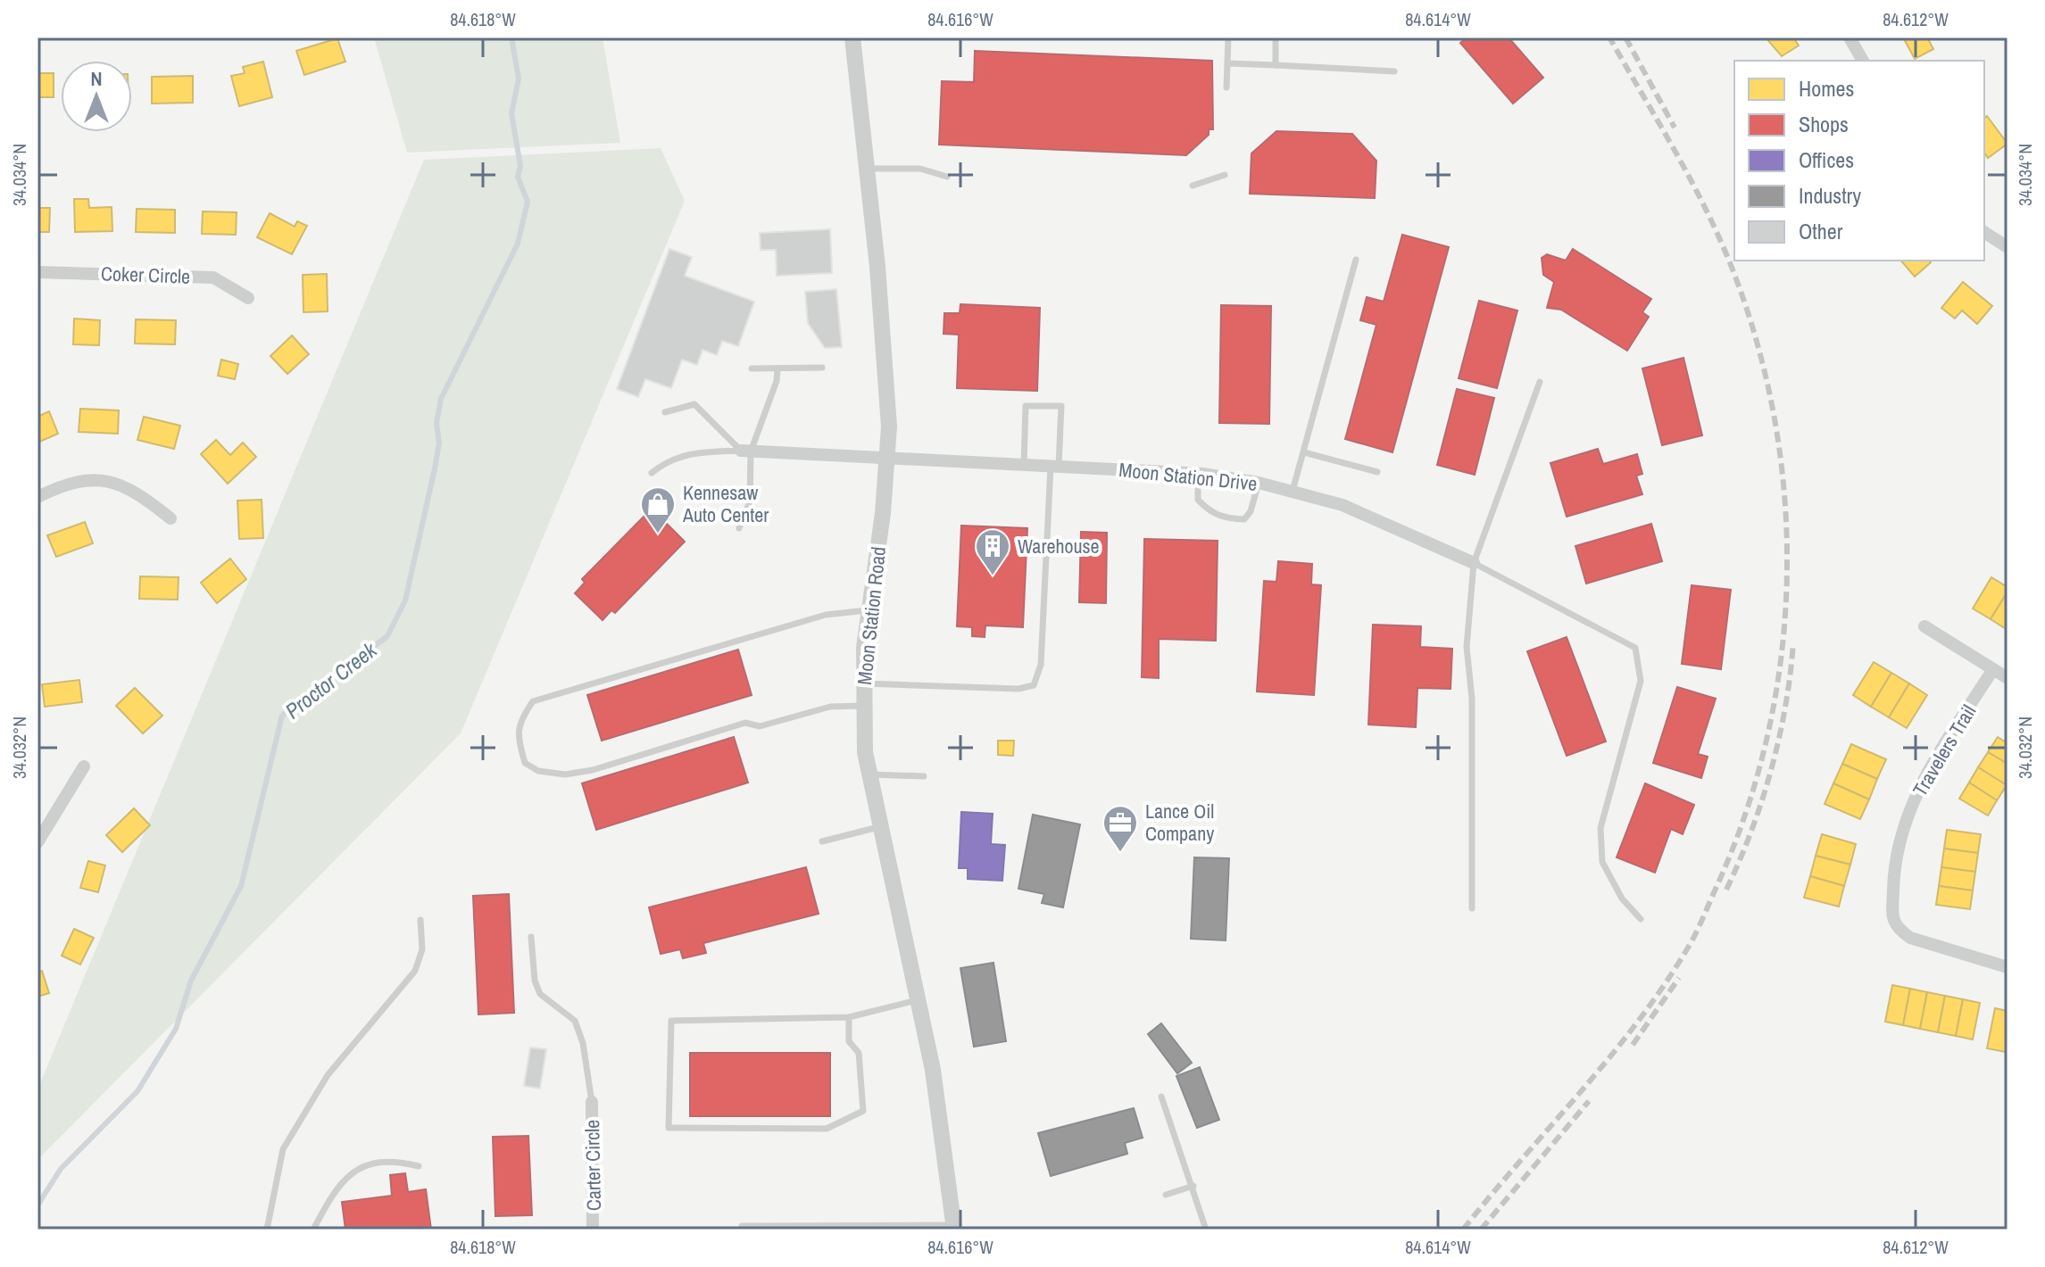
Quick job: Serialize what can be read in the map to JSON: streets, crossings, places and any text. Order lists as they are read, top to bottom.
{
  "streets": {
    "street": [
      "Coker Circle",
      "Moon Station Drive",
      "Moon Station Road",
      "Travelers Trail",
      "Carter Circle"
    ]
  },
  "crossings": [
    ["Moon Station Drive", "Moon Station Road"]
  ],
  "water": ["Proctor Creek"],
  "places": {
    "shop": ["Kennesaw Auto Center"],
    "building": ["Warehouse"],
    "office": ["Lance Oil Company"]
  },
  "legend": [
    "Homes",
    "Shops",
    "Offices",
    "Industry",
    "Other"
  ],
  "north": "top",
  "coordinates": [
    "84.618°W",
    "84.616°W",
    "84.614°W",
    "84.612°W",
    "34.034°N",
    "34.032°N"
  ]
}
